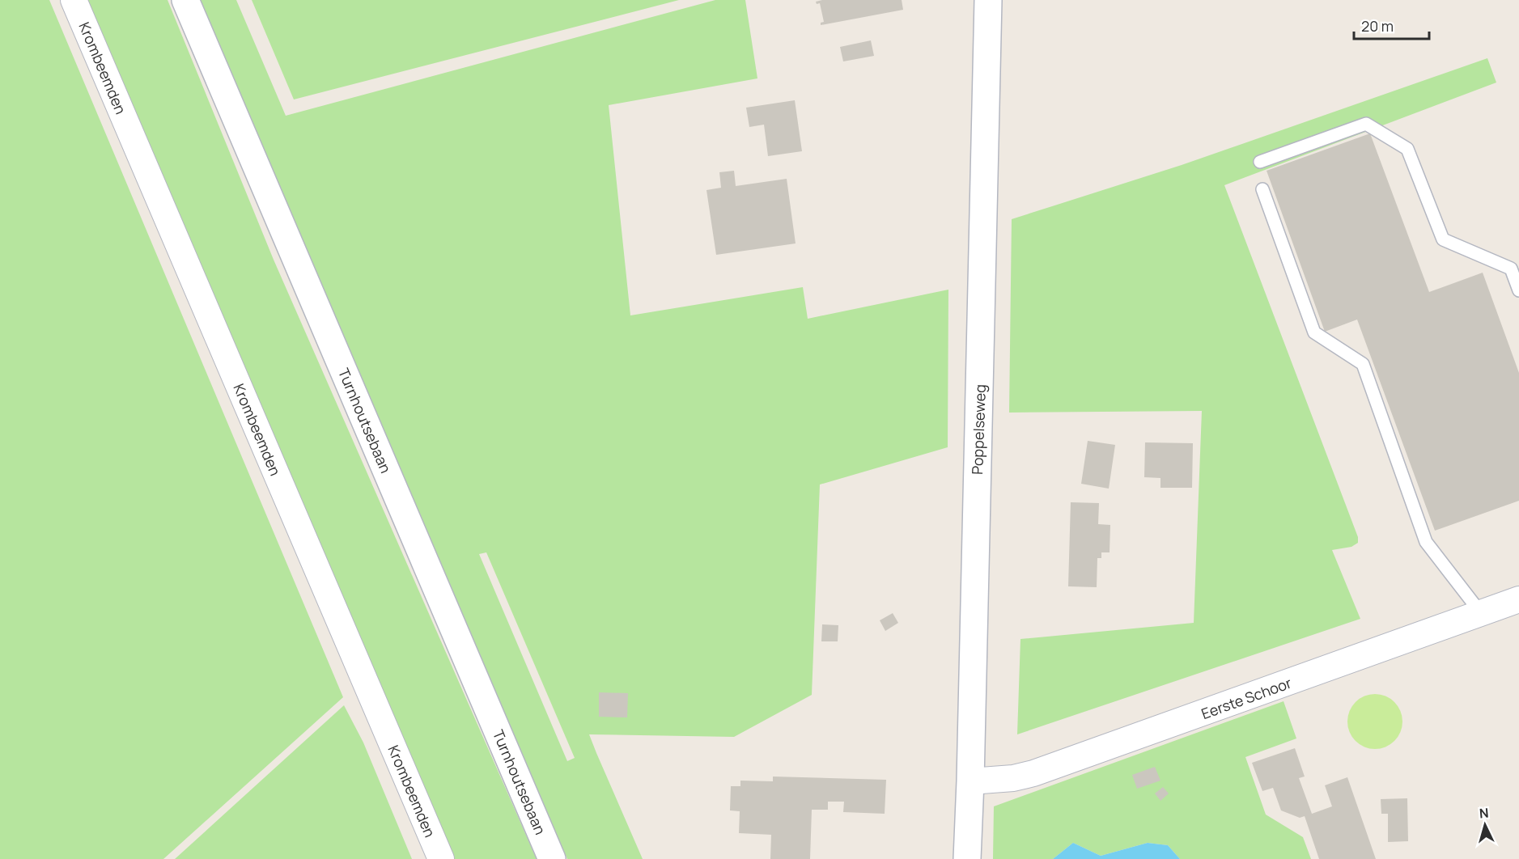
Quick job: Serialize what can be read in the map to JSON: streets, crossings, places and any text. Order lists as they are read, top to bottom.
{
  "streets": {
    "main road": ["Turnhoutsebaan", "Poppelseweg"],
    "street": ["Krombeemden", "Eerste Schoor"]
  },
  "crossings": [
    ["Poppelseweg", "Eerste Schoor"]
  ],
  "scale_bar": "20 m",
  "north": "top"
}
